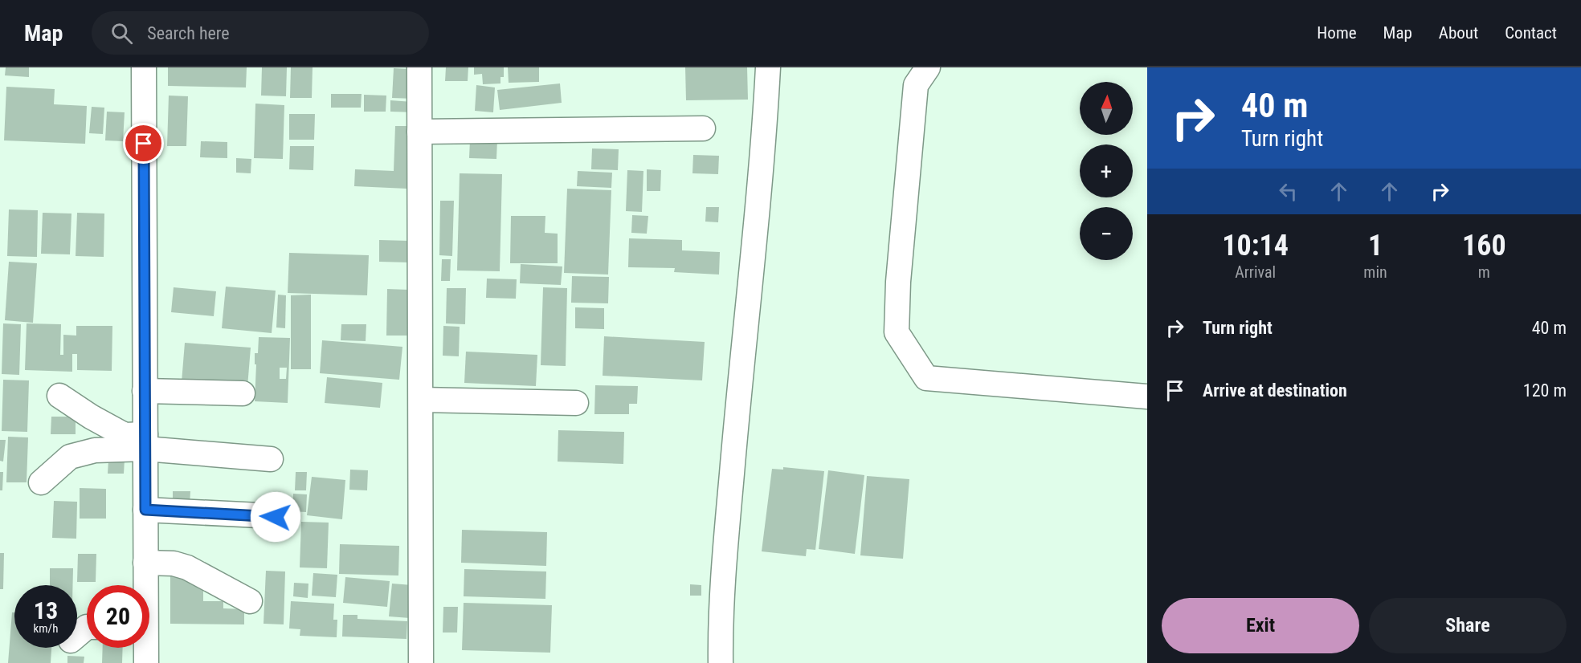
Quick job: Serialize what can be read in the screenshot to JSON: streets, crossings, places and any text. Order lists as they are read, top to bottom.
{
  "north": "top",
  "page": {
    "header": "Map",
    "search": "Search here",
    "nav": [
      "Home",
      "Map",
      "About",
      "Contact"
    ],
    "turn": ["40 m", "Turn right"],
    "map_buttons": ["+", "−"],
    "eta": [
      "10:14",
      "Arrival",
      "1",
      "min",
      "160",
      "m"
    ],
    "list": [
      {
        "name": "Turn right",
        "value": "40 m"
      },
      {
        "name": "Arrive at destination",
        "value": "120 m"
      }
    ],
    "speed": "13 km/h",
    "limit": "20",
    "buttons": ["Exit", "Share"]
  }
}
